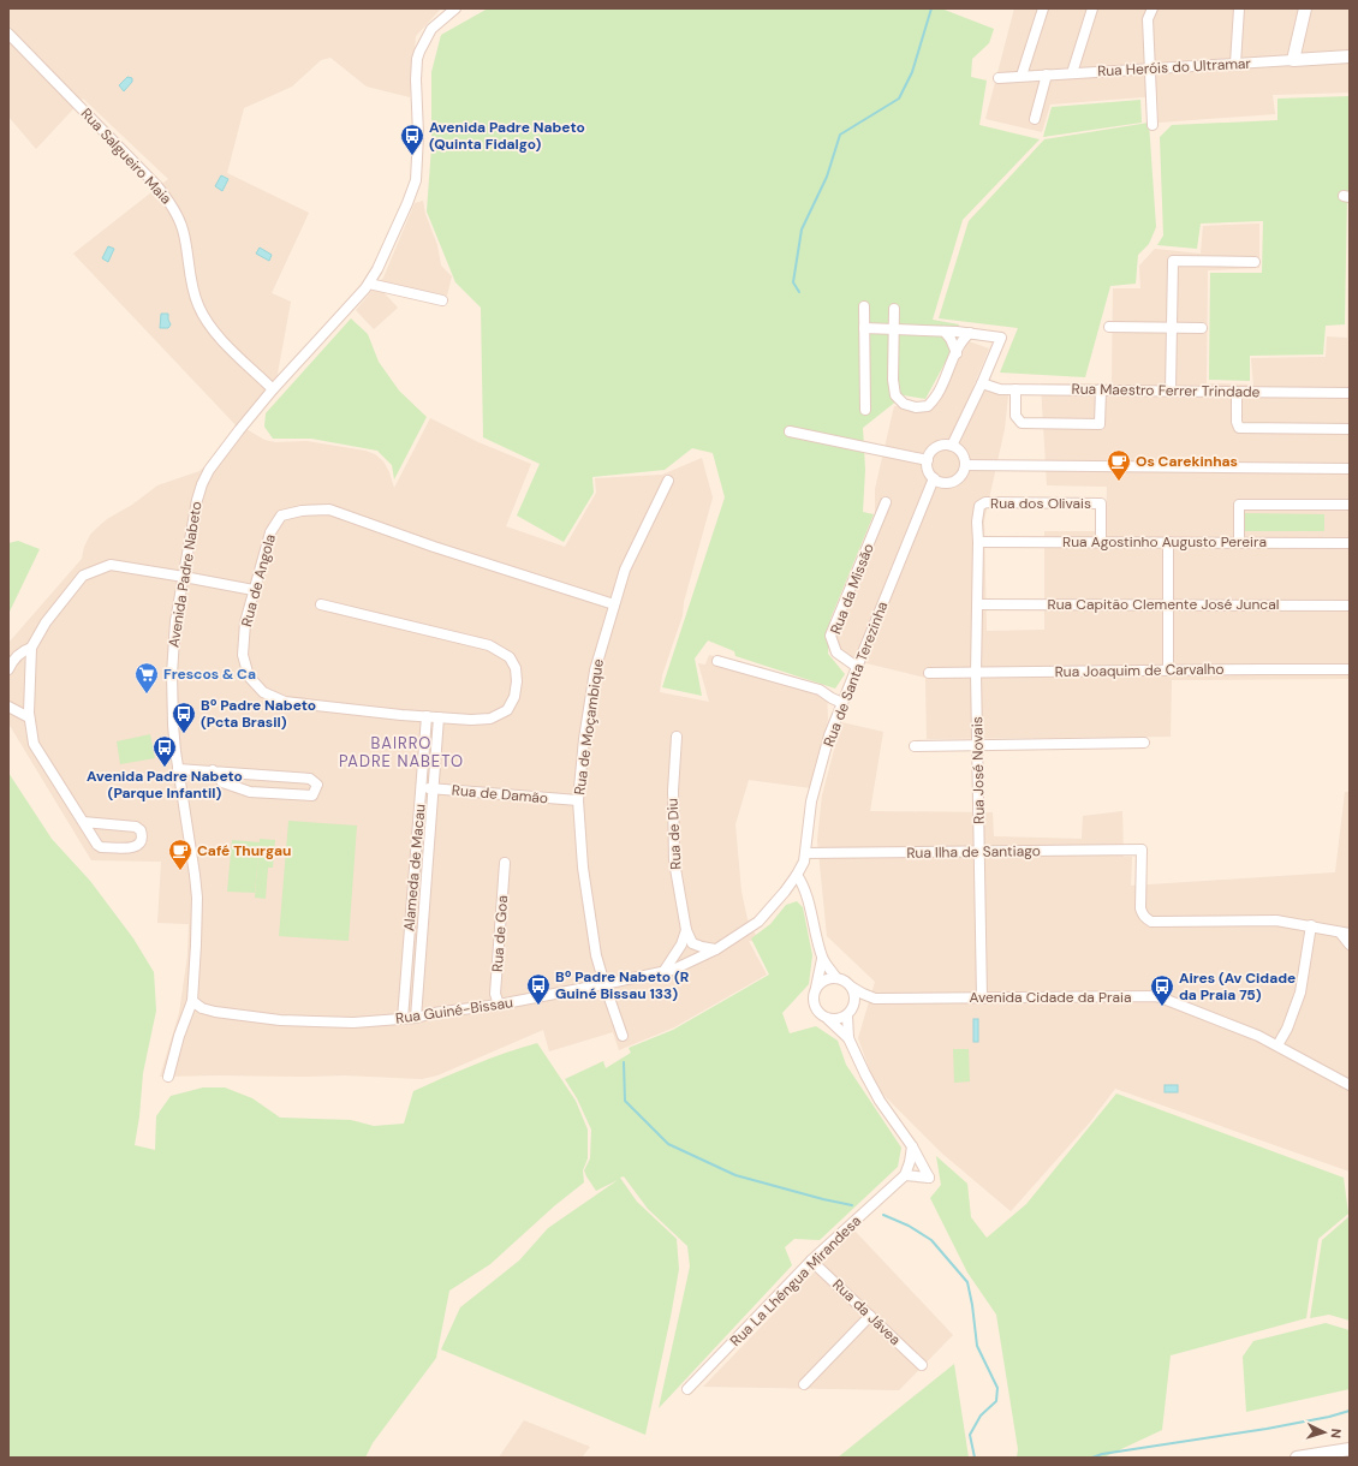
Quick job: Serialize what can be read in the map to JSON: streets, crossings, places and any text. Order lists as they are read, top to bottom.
{
  "streets": {
    "street": [
      "Rua Heróis do Ultramar",
      "Rua Salgueiro Maia",
      "Rua Maestro Ferrer Trindade",
      "Rua dos Olivais",
      "Rua Agostinho Augusto Pereira",
      "Avenida Padre Nabeto",
      "Rua de Angola",
      "Rua da Missão",
      "Rua Capitão Clemente José Juncal",
      "Rua Joaquim de Carvalho",
      "Rua de Santa Terezinha",
      "Rua de Moçambique",
      "Rua José Novais",
      "Rua de Damão",
      "Rua de Diu",
      "Rua Ilha de Santiago",
      "Alameda de Macau",
      "Rua de Goa",
      "Avenida Cidade da Praia",
      "Rua Guiné-Bissau",
      "Rua La Lhéngua Mirandesa",
      "Rua da Jávea"
    ]
  },
  "crossings": [
    ["Rua Salgueiro Maia", "Avenida Padre Nabeto"],
    ["Rua dos Olivais", "Rua Agostinho Augusto Pereira"],
    ["Rua dos Olivais", "Rua José Novais"],
    ["Rua Agostinho Augusto Pereira", "Rua José Novais"],
    ["Avenida Padre Nabeto", "Rua Guiné-Bissau"],
    ["Rua de Angola", "Rua de Moçambique"],
    ["Rua de Angola", "Alameda de Macau"],
    ["Rua da Missão", "Rua de Santa Terezinha"],
    ["Rua Capitão Clemente José Juncal", "Rua José Novais"],
    ["Rua Joaquim de Carvalho", "Rua José Novais"],
    ["Rua de Santa Terezinha", "Rua Ilha de Santiago"],
    ["Rua de Santa Terezinha", "Rua Guiné-Bissau"],
    ["Rua de Moçambique", "Rua de Damão"],
    ["Rua de Moçambique", "Rua Guiné-Bissau"],
    ["Rua José Novais", "Rua Ilha de Santiago"],
    ["Rua José Novais", "Avenida Cidade da Praia"],
    ["Rua de Damão", "Alameda de Macau"],
    ["Alameda de Macau", "Rua Guiné-Bissau"],
    ["Rua de Goa", "Rua Guiné-Bissau"],
    ["Rua La Lhéngua Mirandesa", "Rua da Jávea"]
  ],
  "districts": ["BAIRRO PADRE NABETO"],
  "places": {
    "bus stop": [
      "Avenida Padre Nabeto (Quinta Fidalgo)",
      "Bº Padre Nabeto (Pcta Brasil)",
      "Avenida Padre Nabeto (Parque Infantil)",
      "Bº Padre Nabeto (R Guiné Bissau 133)",
      "Aires (Av Cidade da Praia 75)"
    ],
    "cafe": ["Os Carekinhas", "Café Thurgau"],
    "supermarket": ["Frescos & Ca"]
  },
  "north": "right"
}
